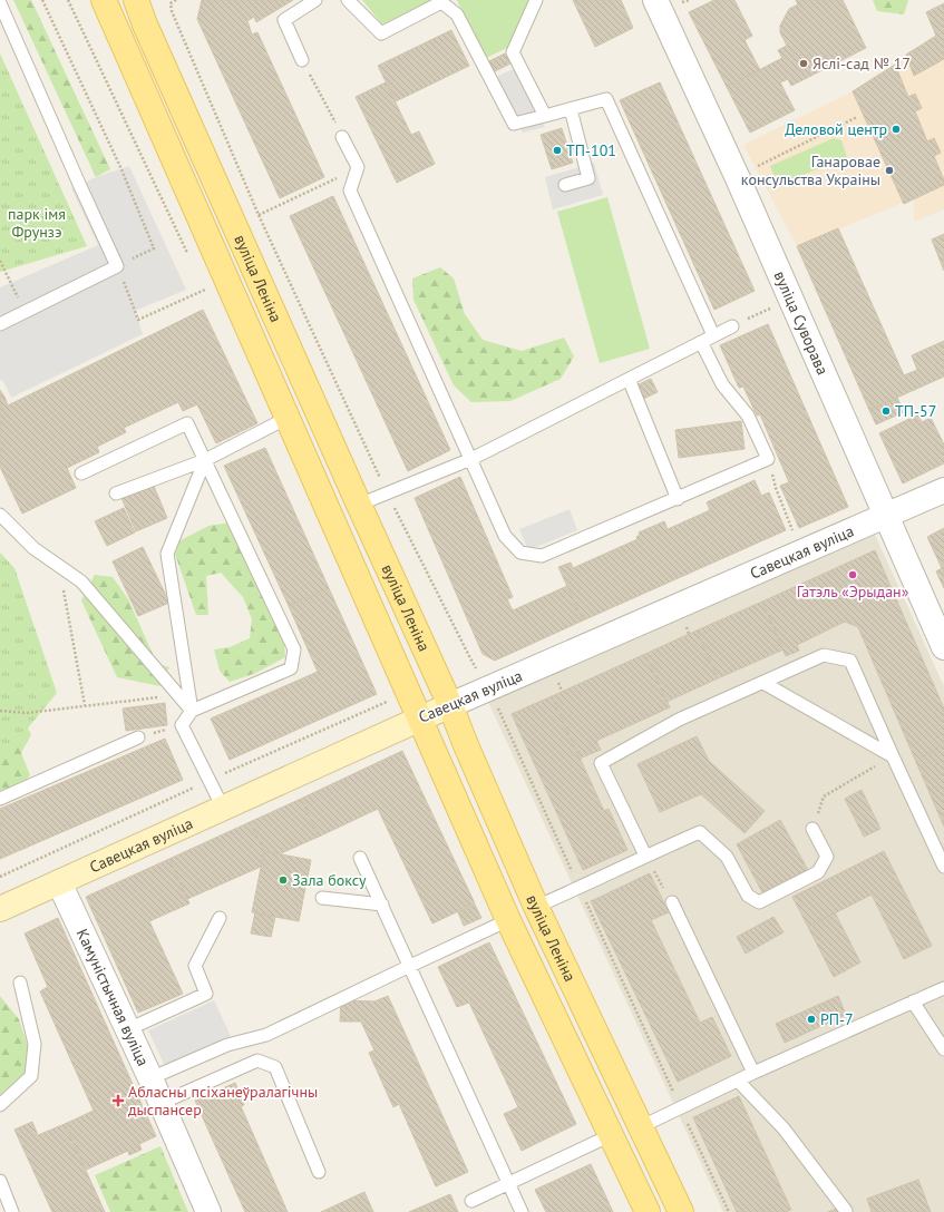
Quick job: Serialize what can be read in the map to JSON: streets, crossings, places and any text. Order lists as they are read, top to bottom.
{
  "streets": {
    "main road": ["вуліца Леніна"],
    "street": ["вуліца Суворава", "Савецкая вуліца", "Камуністычная вуліца"]
  },
  "crossings": [
    ["вуліца Леніна", "Савецкая вуліца"],
    ["вуліца Суворава", "Савецкая вуліца"],
    ["Савецкая вуліца", "Камуністычная вуліца"]
  ],
  "parks": ["парк імя Фрунзэ"],
  "places": {
    "other": [
      "Яслі-сад № 17",
      "Деловой центр",
      "ТП-101",
      "Ганаровае консульства Украіны",
      "ТП-57",
      "Гатэль «Эрыдан»",
      "Зала боксу",
      "РП-7"
    ],
    "health": ["Абласны псіханеўралагічны дыспансер"]
  }
}
